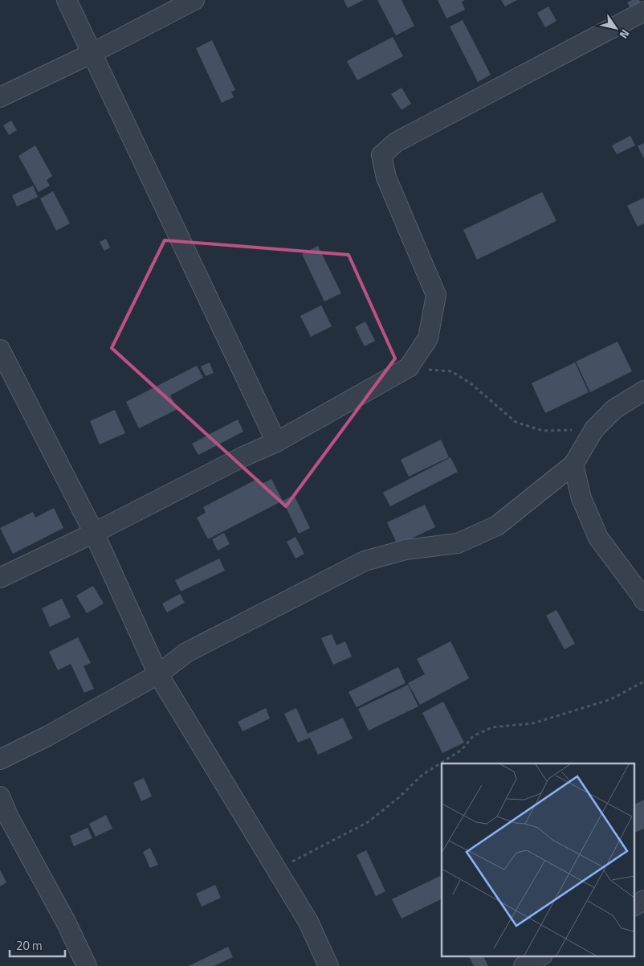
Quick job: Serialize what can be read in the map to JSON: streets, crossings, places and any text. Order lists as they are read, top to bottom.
{
  "scale_bar": "20 m",
  "north": "bottom right"
}
